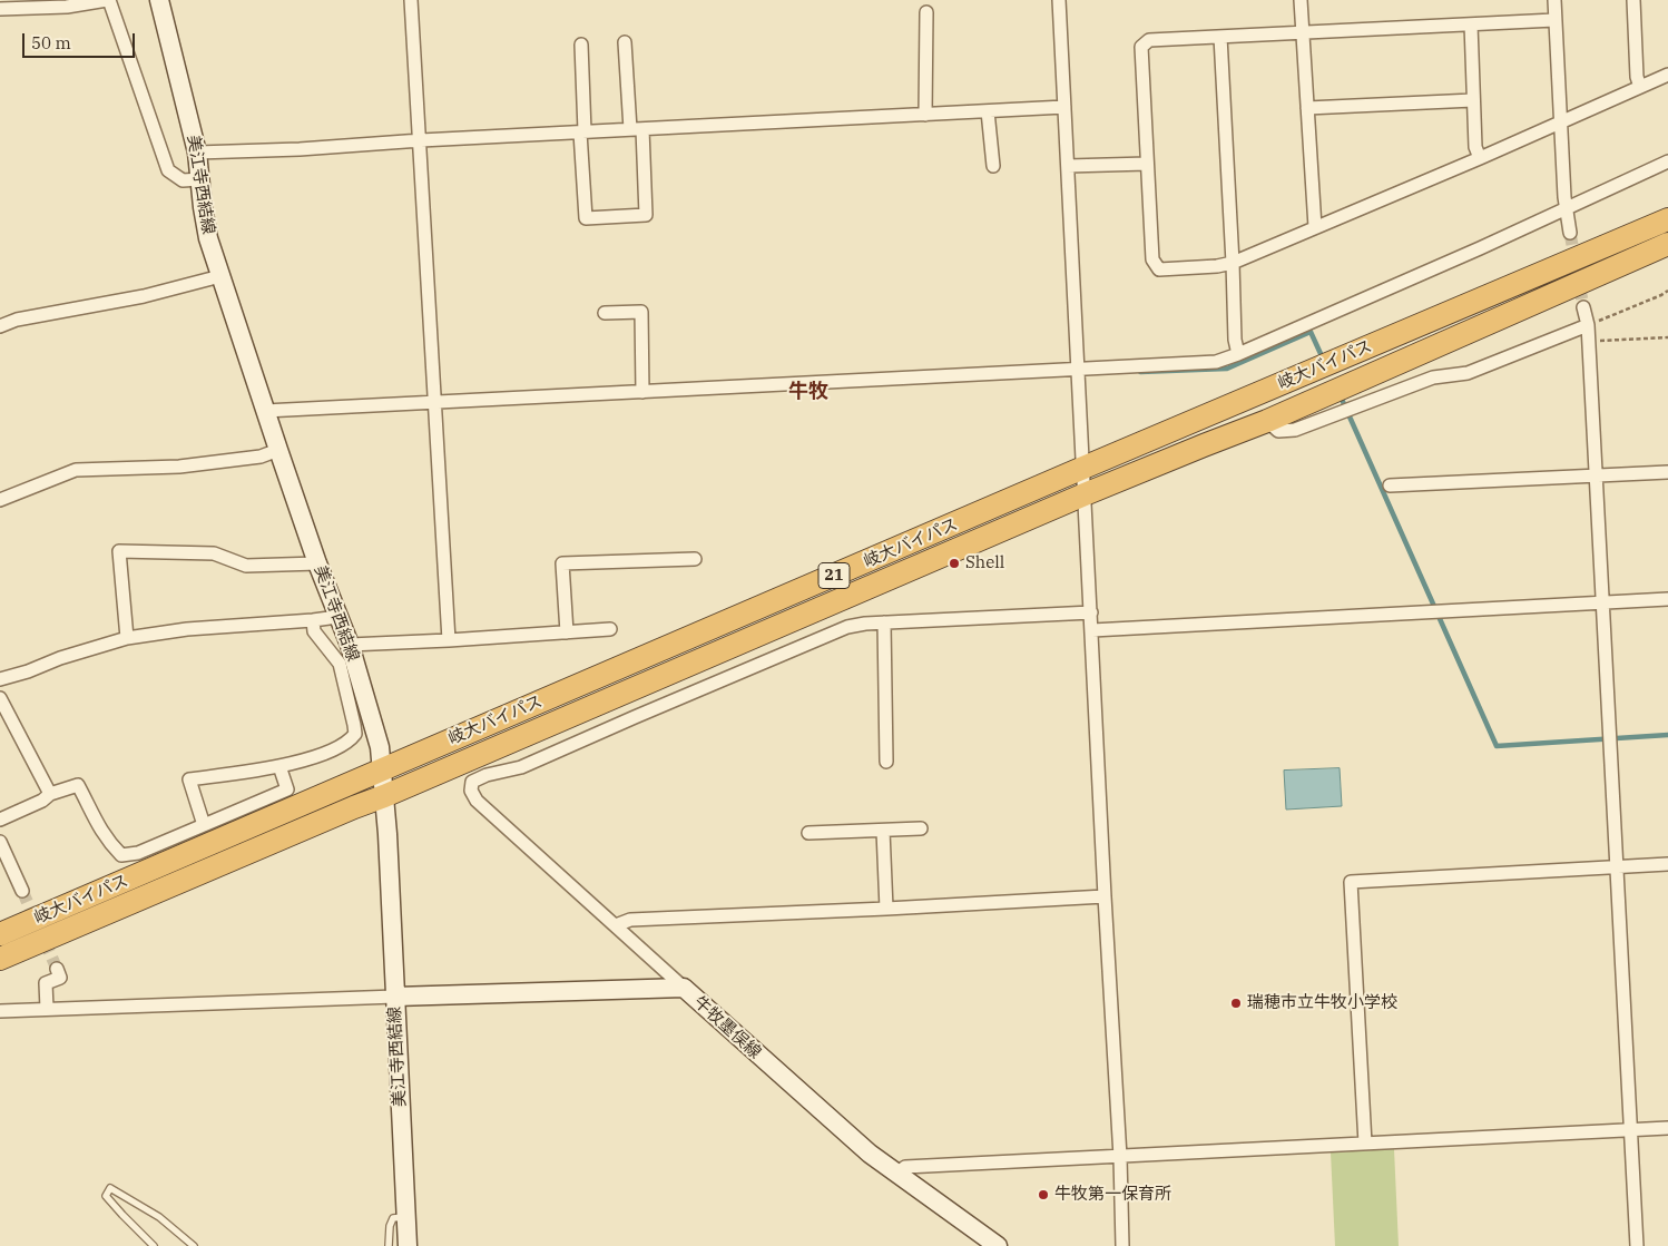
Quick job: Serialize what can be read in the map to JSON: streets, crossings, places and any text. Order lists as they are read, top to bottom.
{
  "streets": {
    "highway": ["岐大バイパス", "21"],
    "main road": ["美江寺西結線", "牛牧墨俣線"]
  },
  "crossings": [
    ["美江寺西結線", "岐大バイパス"],
    ["美江寺西結線", "牛牧墨俣線"]
  ],
  "districts": ["牛牧"],
  "places": ["Shell", "瑞穂市立牛牧小学校", "牛牧第一保育所"],
  "scale_bar": "50 m"
}
